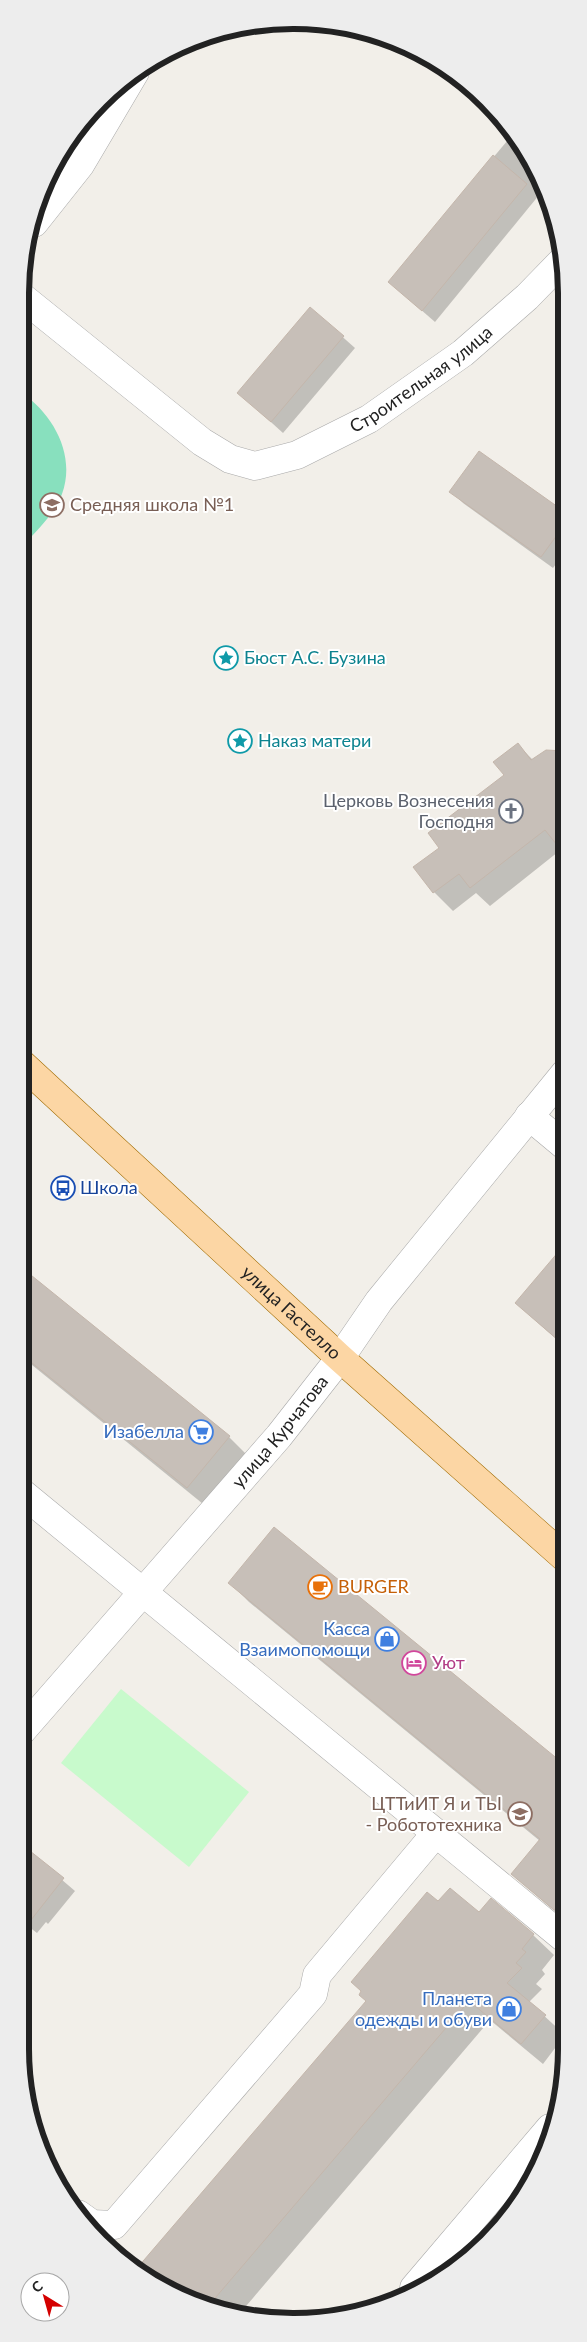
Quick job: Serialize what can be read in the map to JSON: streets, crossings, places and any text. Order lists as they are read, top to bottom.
{
  "streets": {
    "main road": ["улица Гастелло"],
    "street": ["Строительная улица", "улица Курчатова"]
  },
  "crossings": [
    ["улица Гастелло", "улица Курчатова"]
  ],
  "places": {
    "school or university": ["Средняя школа №1", "ЦТТиИТ Я и ТЫ - Робототехника"],
    "place": ["Бюст А.С. Бузина", "Наказ матери"],
    "church": ["Церковь Вознесения Господня"],
    "bus stop": ["Школа"],
    "supermarket": ["Изабелла"],
    "cafe": ["BURGER"],
    "shop": ["Касса Взаимопомощи", "Планета одежды и обуви"],
    "hotel": ["Уют"]
  },
  "north": "top left"
}
